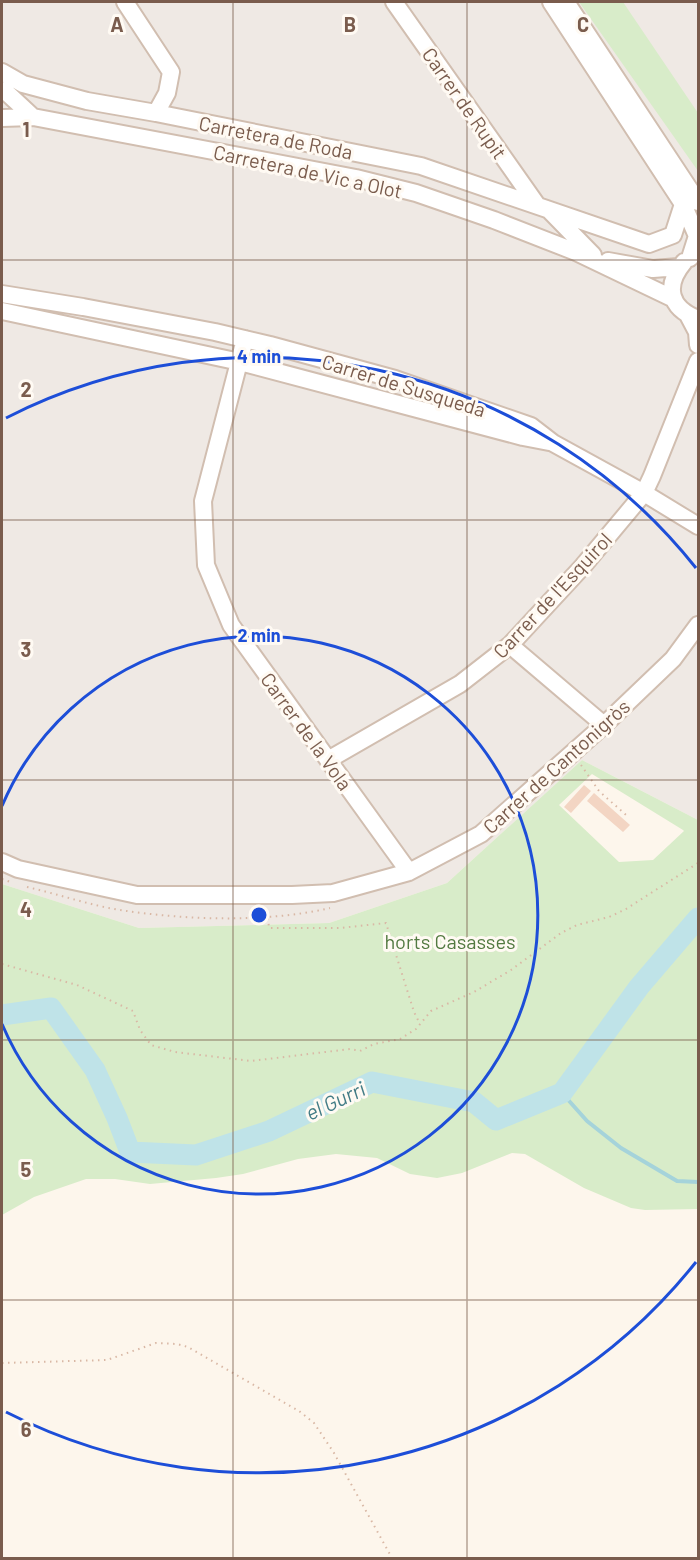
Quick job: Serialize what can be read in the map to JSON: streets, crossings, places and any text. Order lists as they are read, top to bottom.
{
  "streets": {
    "street": [
      "Carrer de Rupit",
      "Carretera de Roda",
      "Carretera de Vic a Olot",
      "Carrer de Susqueda",
      "Carrer de l'Esquirol",
      "Carrer de la Vola",
      "Carrer de Cantonigròs"
    ]
  },
  "crossings": [
    ["Carrer de Rupit", "Carretera de Roda"],
    ["Carrer de Susqueda", "Carrer de l'Esquirol"],
    ["Carrer de Susqueda", "Carrer de la Vola"],
    ["Carrer de l'Esquirol", "Carrer de la Vola"],
    ["Carrer de la Vola", "Carrer de Cantonigròs"]
  ],
  "water": ["el Gurri"],
  "parks": ["horts Casasses"],
  "grid": {
    "columns": ["A", "B", "C"],
    "rows": [
      "1",
      "2",
      "3",
      "4",
      "5",
      "6"
    ]
  },
  "rings": ["4 min", "2 min"]
}
